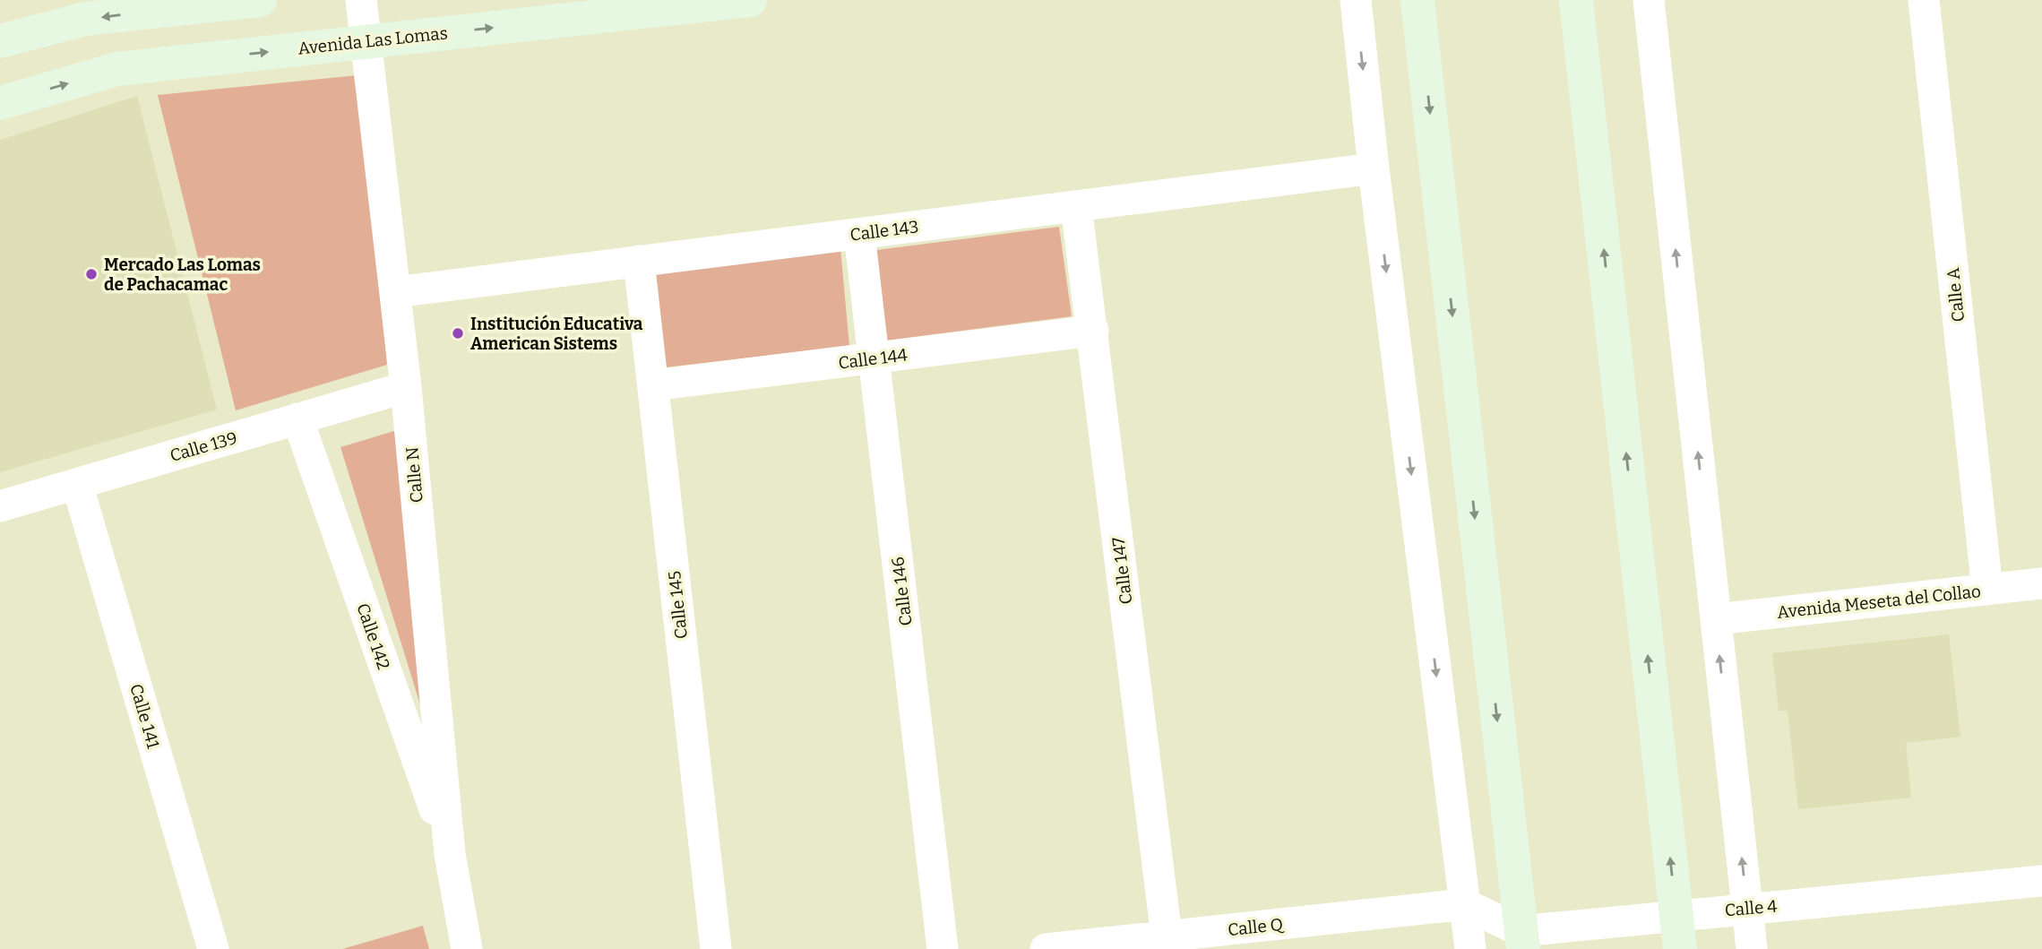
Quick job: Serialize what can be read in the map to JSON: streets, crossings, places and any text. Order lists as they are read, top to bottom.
{
  "streets": {
    "main road": ["Avenida Las Lomas"],
    "street": [
      "Calle 143",
      "Calle A",
      "Calle 144",
      "Calle 139",
      "Calle N",
      "Calle 147",
      "Calle 146",
      "Avenida Meseta del Collao",
      "Calle 145",
      "Calle 142",
      "Calle 141",
      "Calle 4",
      "Calle Q"
    ]
  },
  "crossings": [
    ["Avenida Las Lomas", "Calle N"],
    ["Calle 143", "Calle N"],
    ["Calle 143", "Calle 147"],
    ["Calle 143", "Calle 146"],
    ["Calle 143", "Calle 145"],
    ["Calle A", "Avenida Meseta del Collao"],
    ["Calle 144", "Calle 147"],
    ["Calle 144", "Calle 146"],
    ["Calle 144", "Calle 145"],
    ["Calle 139", "Calle N"],
    ["Calle 139", "Calle 142"],
    ["Calle 139", "Calle 141"],
    ["Calle N", "Calle 142"],
    ["Calle 147", "Calle Q"]
  ],
  "places": ["Mercado Las Lomas de Pachacamac", "Institución Educativa American Sistems"]
}
